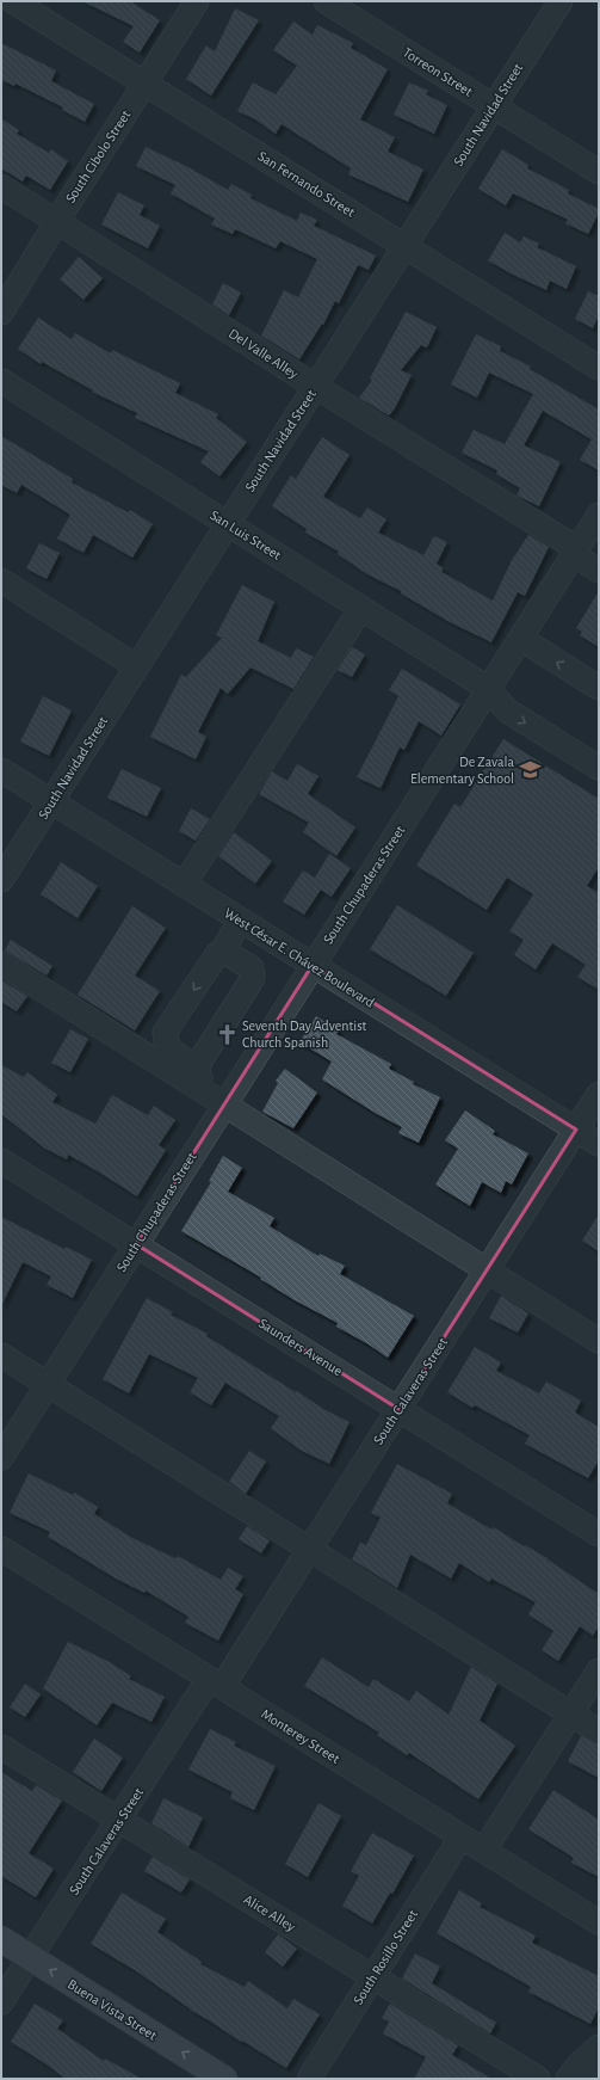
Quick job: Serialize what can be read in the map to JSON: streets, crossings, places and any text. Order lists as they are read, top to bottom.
{
  "streets": {
    "main road": ["Buena Vista Street"],
    "street": [
      "Torreon Street",
      "South Navidad Street",
      "South Cibolo Street",
      "San Fernando Street",
      "Del Valle Alley",
      "San Luis Street",
      "South Chupaderas Street",
      "West César E. Chávez Boulevard",
      "Saunders Avenue",
      "South Calaveras Street",
      "Monterey Street",
      "Alice Alley",
      "South Rosillo Street"
    ]
  },
  "crossings": [
    ["Torreon Street", "South Navidad Street"],
    ["South Navidad Street", "San Fernando Street"],
    ["South Navidad Street", "Del Valle Alley"],
    ["South Navidad Street", "San Luis Street"],
    ["South Navidad Street", "West César E. Chávez Boulevard"],
    ["South Cibolo Street", "San Fernando Street"],
    ["South Cibolo Street", "Del Valle Alley"],
    ["Del Valle Alley", "South Chupaderas Street"],
    ["San Luis Street", "South Chupaderas Street"],
    ["South Chupaderas Street", "West César E. Chávez Boulevard"],
    ["South Chupaderas Street", "Saunders Avenue"],
    ["West César E. Chávez Boulevard", "South Calaveras Street"],
    ["Saunders Avenue", "South Calaveras Street"],
    ["South Calaveras Street", "Monterey Street"],
    ["South Calaveras Street", "Alice Alley"],
    ["South Calaveras Street", "Buena Vista Street"],
    ["Monterey Street", "South Rosillo Street"],
    ["Alice Alley", "South Rosillo Street"]
  ],
  "one_way": ["Buena Vista Street"],
  "places": {
    "school or university": ["De Zavala Elementary School"],
    "church": ["Seventh Day Adventist Church Spanish"]
  }
}
